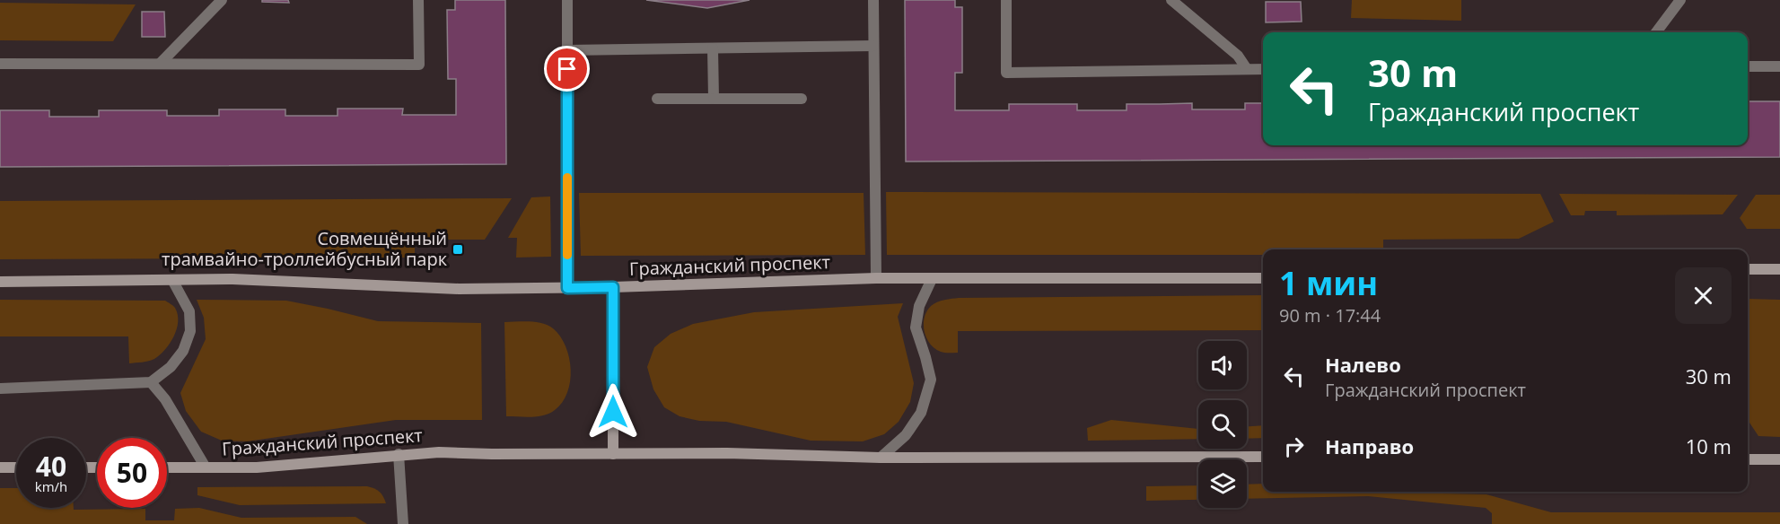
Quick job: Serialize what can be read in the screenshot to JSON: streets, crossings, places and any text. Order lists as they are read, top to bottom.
{
  "streets": {
    "main road": ["Гражданский проспект"]
  },
  "places": {
    "transit": ["Совмещённый трамвайно-троллейбусный парк"]
  },
  "page": {
    "turn": ["30 m", "Гражданский проспект"],
    "heading": ["1 мин", "90 m · 17:44"],
    "list": [
      {
        "name": "Налево",
        "note": "Гражданский проспект",
        "value": "30 m"
      },
      {
        "name": "Направо",
        "value": "10 m"
      }
    ],
    "speed": "40 km/h",
    "limit": "50"
  }
}
